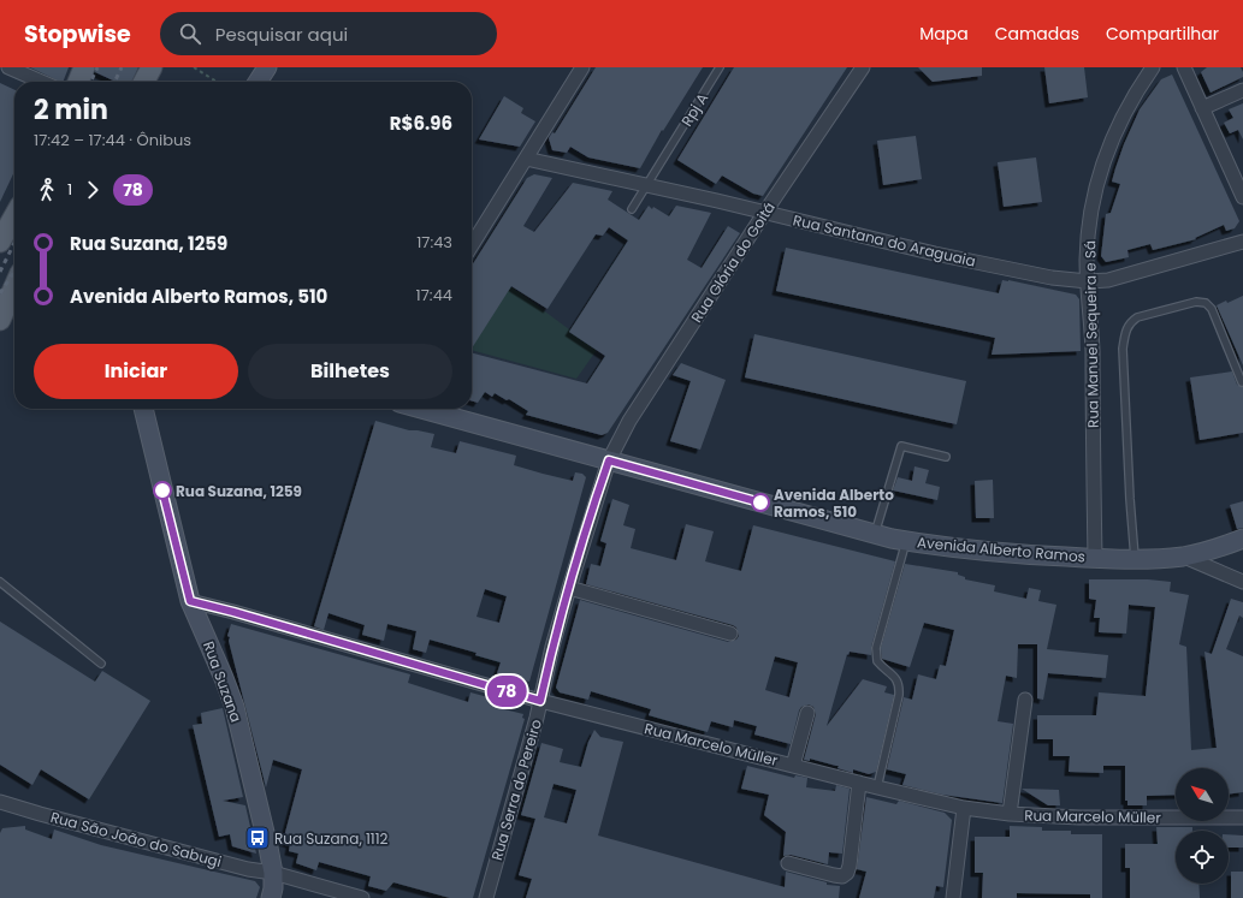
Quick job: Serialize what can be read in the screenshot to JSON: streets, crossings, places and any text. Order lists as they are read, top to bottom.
{
  "streets": {
    "main road": ["Avenida Alberto Ramos", "Rua Suzana"],
    "street": [
      "Rua Santana do Araguaia",
      "Rua Glória do Goitá",
      "Rua Manuel Sequeira e Sá",
      "Rua Marcelo Müller",
      "Rua Serra do Pereiro",
      "Rua São João do Sabugi"
    ],
    "lane": ["Rpj A"]
  },
  "crossings": [
    ["Rpj A", "Rua Santana do Araguaia"],
    ["Rua Santana do Araguaia", "Rua Glória do Goitá"],
    ["Rua Santana do Araguaia", "Rua Manuel Sequeira e Sá"],
    ["Rua Glória do Goitá", "Avenida Alberto Ramos"],
    ["Rua Glória do Goitá", "Rua Serra do Pereiro"],
    ["Rua Manuel Sequeira e Sá", "Avenida Alberto Ramos"],
    ["Avenida Alberto Ramos", "Rua Serra do Pereiro"],
    ["Rua Suzana", "Rua Marcelo Müller"],
    ["Rua Suzana", "Rua São João do Sabugi"],
    ["Rua Marcelo Müller", "Rua Serra do Pereiro"]
  ],
  "places": {
    "other": ["Rua Suzana, 1259", "Avenida Alberto Ramos, 510"],
    "bus stop": ["Rua Suzana, 1112"]
  },
  "lines": ["bus line 78"],
  "north": "top left",
  "page": {
    "header": "Stopwise",
    "search": "Pesquisar aqui",
    "nav": ["Mapa", "Camadas", "Compartilhar"],
    "on_map": "78",
    "heading": ["2 min", "17:42 – 17:44 · Ônibus", "R$6.96"],
    "legs": ["1", "78"],
    "list": [
      {
        "name": "Rua Suzana, 1259",
        "value": "17:43"
      },
      {
        "name": "Avenida Alberto Ramos, 510",
        "value": "17:44"
      }
    ],
    "buttons": ["Iniciar", "Bilhetes"]
  }
}
